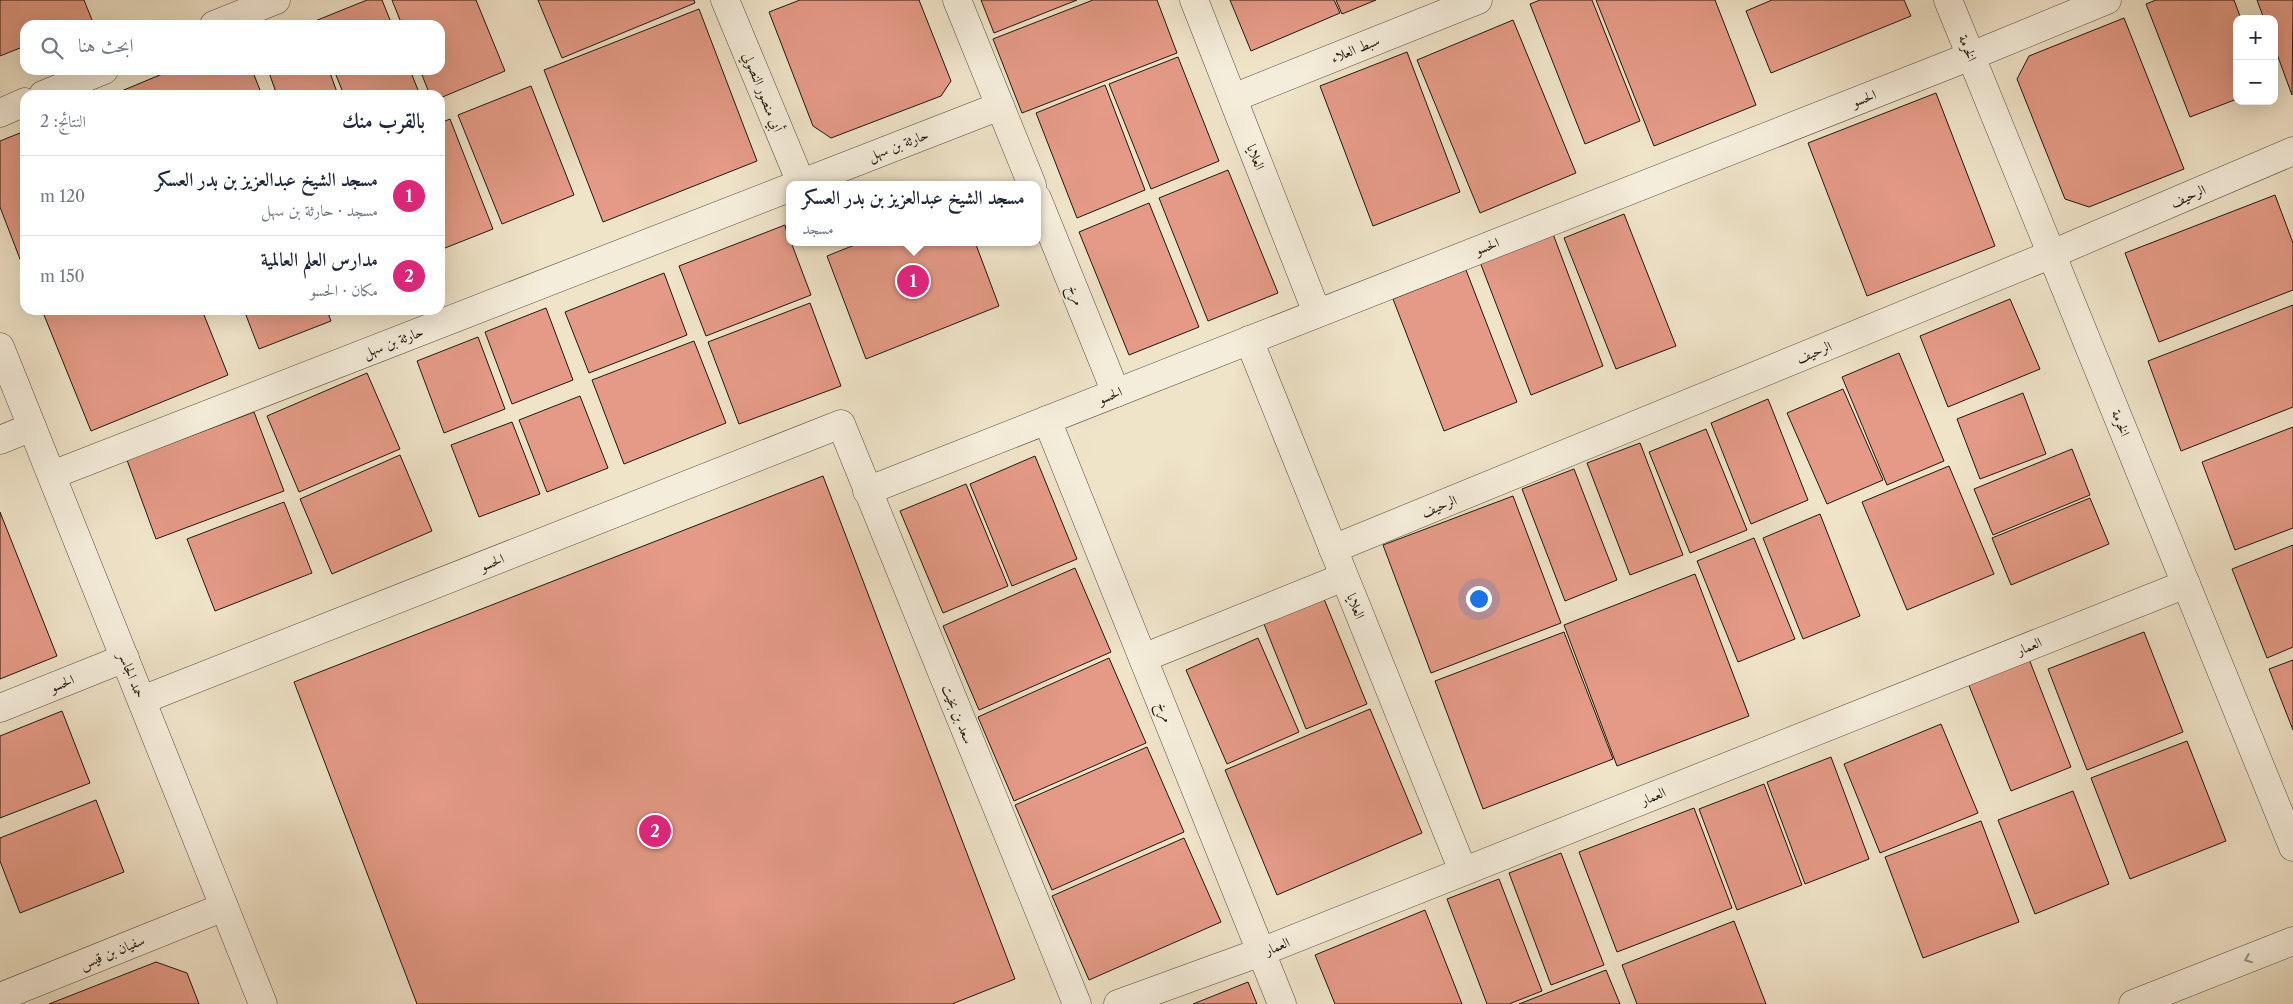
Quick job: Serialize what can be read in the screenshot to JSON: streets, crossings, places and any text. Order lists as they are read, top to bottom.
{
  "streets": {
    "street": [
      "الخرمة",
      "سبط العلاء",
      "أبي منصور النصولي",
      "الحسو",
      "حارثة بن سهل",
      "العلايا",
      "الرحيف",
      "مرخ",
      "العمار",
      "حمد الجاسر",
      "سعد بن بخيت",
      "سفيان بن قيس"
    ]
  },
  "crossings": [
    ["الخرمة", "الحسو"],
    ["الخرمة", "الرحيف"],
    ["الخرمة", "العمار"],
    ["سبط العلاء", "العلايا"],
    ["الحسو", "العلايا"],
    ["الحسو", "مرخ"],
    ["الحسو", "حمد الجاسر"],
    ["الحسو", "سعد بن بخيت"],
    ["حارثة بن سهل", "حمد الجاسر"],
    ["العلايا", "الرحيف"],
    ["العلايا", "العمار"],
    ["مرخ", "العمار"],
    ["حمد الجاسر", "سفيان بن قيس"]
  ],
  "page": {
    "map_buttons": ["+", "−"],
    "search": "ابحث هنا",
    "heading": ["بالقرب منك", "النتائج: 2"],
    "list": [
      {
        "mark": "1",
        "name": "مسجد الشيخ عبدالعزيز بن بدر العسكر",
        "note": "مسجد · حارثة بن سهل",
        "value": "120 m"
      },
      {
        "mark": "2",
        "name": "مدارس العلم العالمية",
        "note": "مكان · الحسو",
        "value": "150 m"
      }
    ],
    "popup": ["مسجد الشيخ عبدالعزيز بن بدر العسكر", "مسجد"],
    "pins": ["1", "2"]
  }
}
